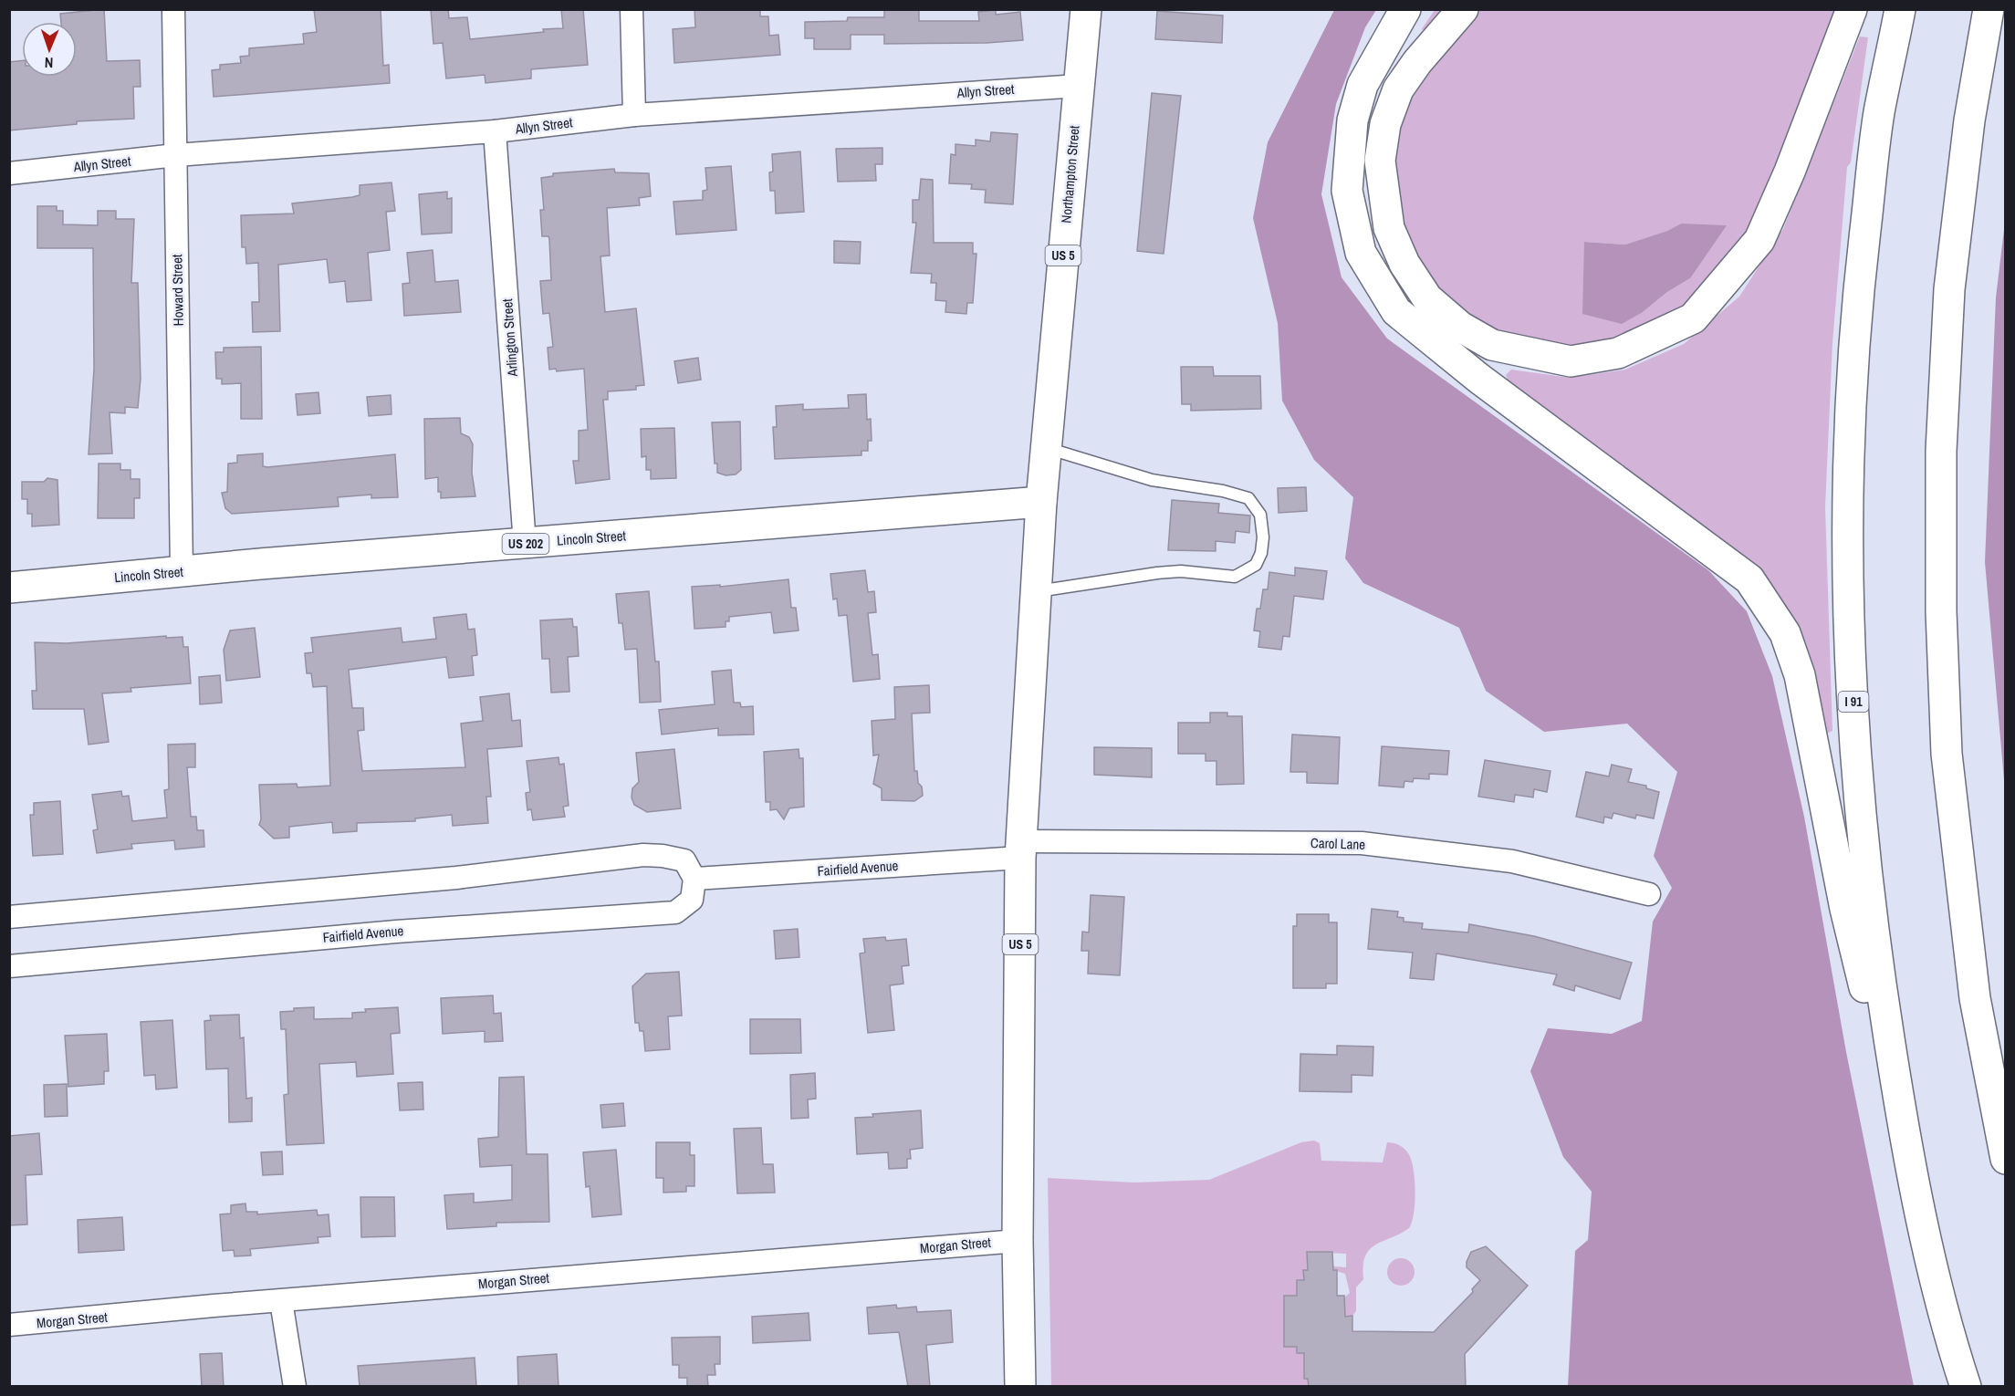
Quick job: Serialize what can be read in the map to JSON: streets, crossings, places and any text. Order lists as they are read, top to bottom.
{
  "streets": {
    "main road": [
      "Northampton Street",
      "US 5",
      "Lincoln Street",
      "US 202",
      "I 91"
    ],
    "street": [
      "Allyn Street",
      "Howard Street",
      "Arlington Street",
      "Carol Lane",
      "Fairfield Avenue",
      "Morgan Street"
    ]
  },
  "crossings": [
    ["Allyn Street", "Northampton Street"],
    ["Allyn Street", "Howard Street"],
    ["Allyn Street", "Arlington Street"],
    ["Northampton Street", "US 5"],
    ["Northampton Street", "Lincoln Street"],
    ["US 5", "Lincoln Street"],
    ["US 5", "Carol Lane"],
    ["US 5", "Fairfield Avenue"],
    ["US 5", "Morgan Street"],
    ["Howard Street", "Lincoln Street"],
    ["Arlington Street", "Lincoln Street"],
    ["Carol Lane", "Fairfield Avenue"]
  ],
  "north": "bottom"
}
